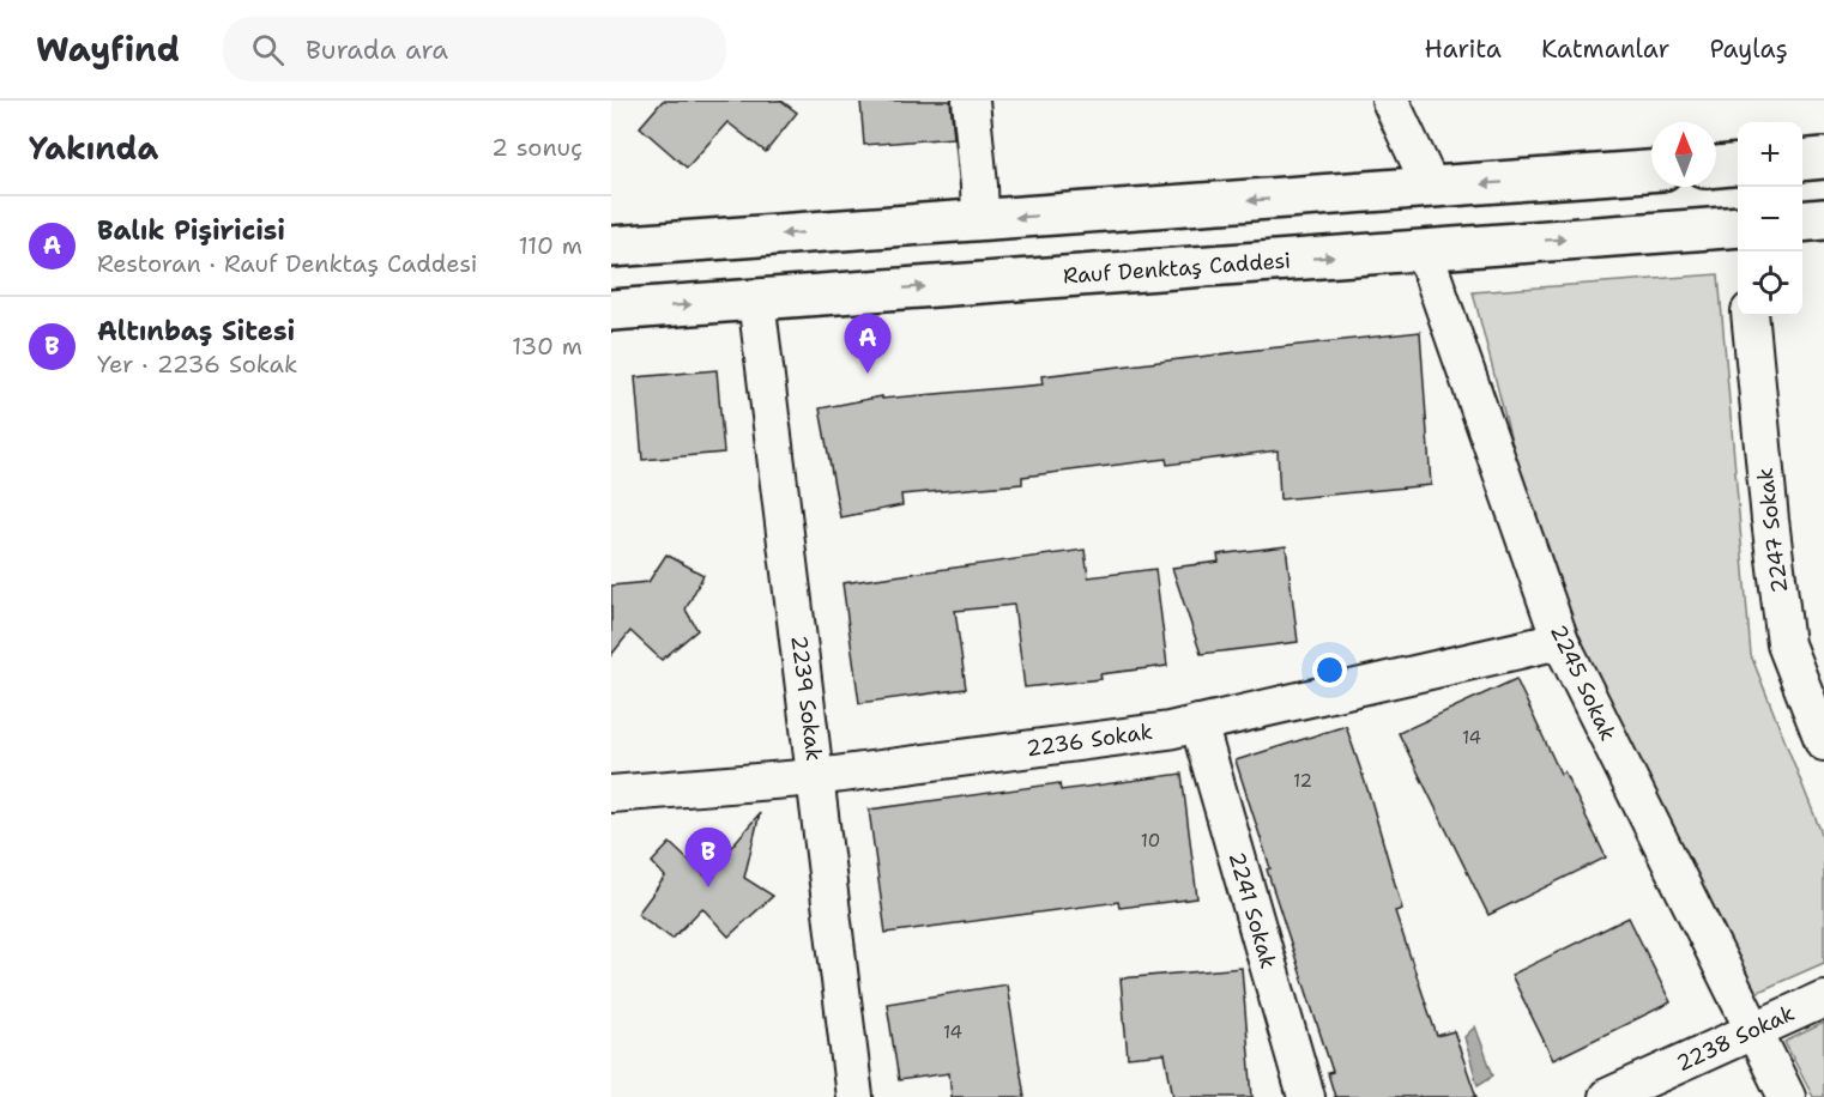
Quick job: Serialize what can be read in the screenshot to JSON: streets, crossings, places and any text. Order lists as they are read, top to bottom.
{
  "streets": {
    "main road": ["Rauf Denktaş Caddesi"],
    "street": [
      "2247 Sokak",
      "2245 Sokak",
      "2239 Sokak",
      "2236 Sokak",
      "2241 Sokak",
      "2238 Sokak"
    ]
  },
  "crossings": [
    ["Rauf Denktaş Caddesi", "2245 Sokak"],
    ["Rauf Denktaş Caddesi", "2239 Sokak"],
    ["2245 Sokak", "2236 Sokak"],
    ["2245 Sokak", "2238 Sokak"],
    ["2239 Sokak", "2236 Sokak"],
    ["2236 Sokak", "2241 Sokak"]
  ],
  "house_numbers": [
    "14",
    "12",
    "10",
    "14"
  ],
  "north": "top",
  "page": {
    "header": "Wayfind",
    "search": "Burada ara",
    "nav": ["Harita", "Katmanlar", "Paylaş"],
    "heading": ["Yakında", "2 sonuç"],
    "map_buttons": ["+", "−"],
    "list": [
      {
        "mark": "A",
        "name": "Balık Pişiricisi",
        "note": "Restoran · Rauf Denktaş Caddesi",
        "value": "110 m"
      },
      {
        "mark": "B",
        "name": "Altınbaş Sitesi",
        "note": "Yer · 2236 Sokak",
        "value": "130 m"
      }
    ],
    "pins": ["A", "B"]
  }
}
